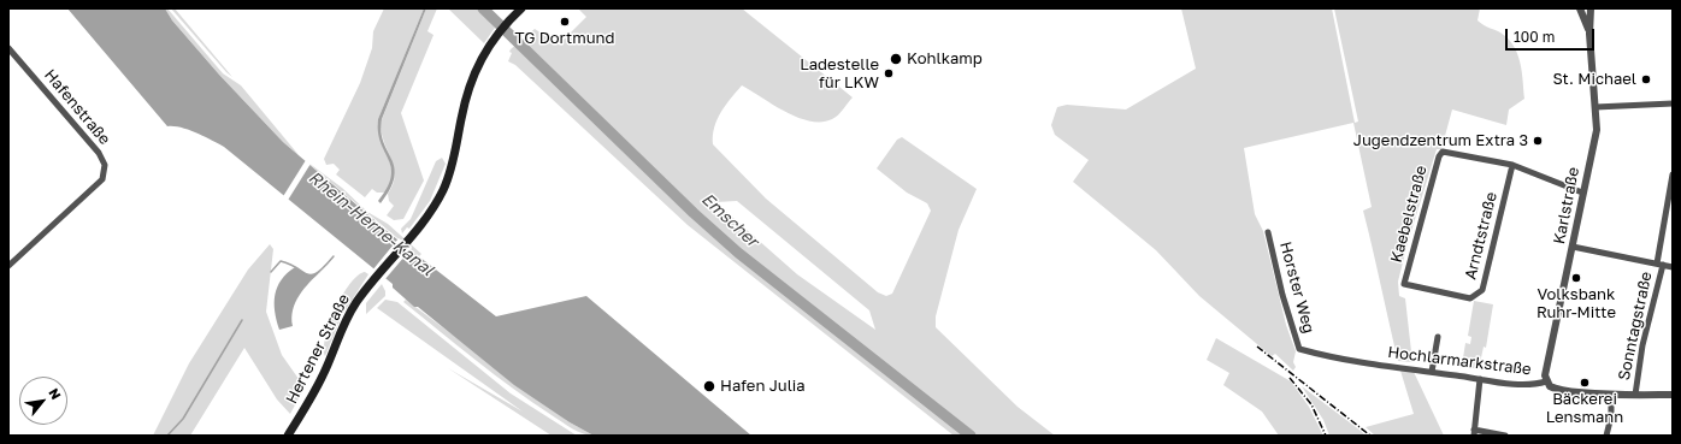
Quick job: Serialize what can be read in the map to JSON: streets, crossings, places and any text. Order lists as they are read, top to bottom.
{
  "streets": {
    "main road": ["Hertener Straße"],
    "street": [
      "Hafenstraße",
      "Karlstraße",
      "Kaebelstraße",
      "Arndtstraße",
      "Horster Weg",
      "Sonntagstraße",
      "Hochlarmarkstraße"
    ]
  },
  "crossings": [
    ["Karlstraße", "Hochlarmarkstraße"],
    ["Kaebelstraße", "Arndtstraße"],
    ["Horster Weg", "Hochlarmarkstraße"],
    ["Sonntagstraße", "Hochlarmarkstraße"]
  ],
  "water": ["Emscher", "Rhein-Herne-Kanal"],
  "places": [
    "TG Dortmund",
    "Kohlkamp",
    "Ladestelle für LKW",
    "St. Michael",
    "Jugendzentrum Extra 3",
    "Volksbank Ruhr-Mitte",
    "Bäckerei Lensmann",
    "Hafen Julia"
  ],
  "scale_bar": "100 m",
  "north": "top right"
}
